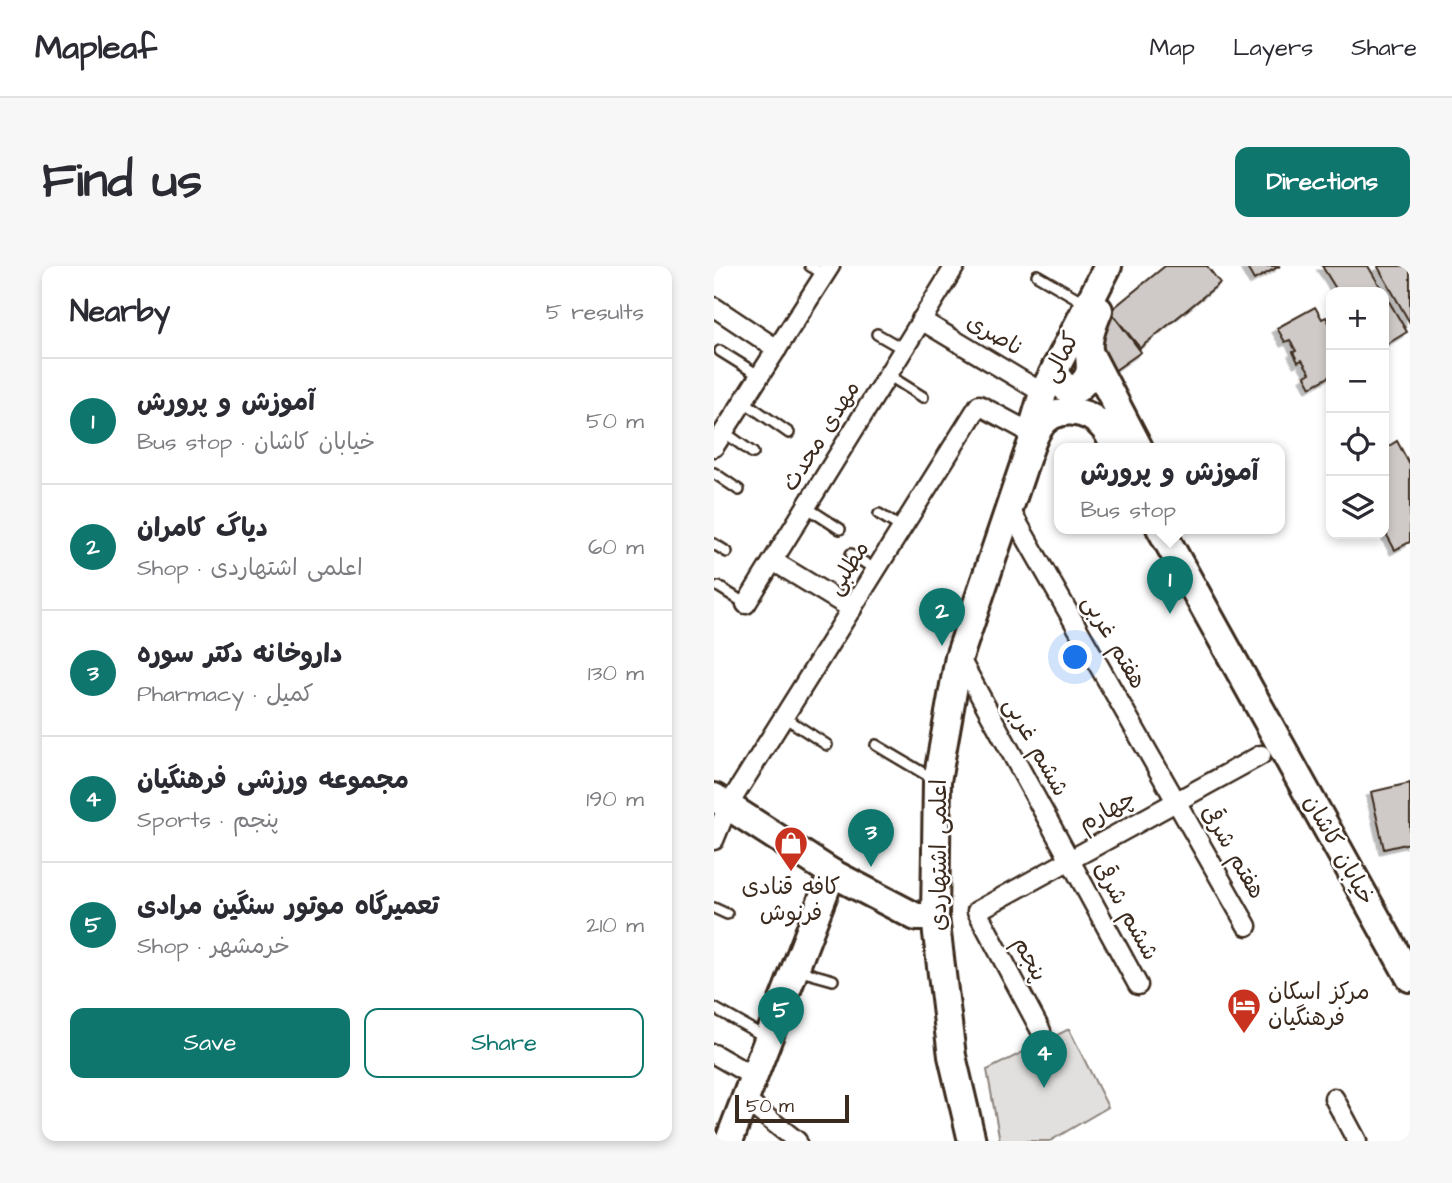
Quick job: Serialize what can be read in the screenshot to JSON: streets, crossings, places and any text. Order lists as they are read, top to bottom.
{
  "streets": {
    "main road": ["کمالی", "خیابان کاشان", "اعلمی اشتهاردی"],
    "street": [
      "ناصری",
      "مهدی محدث",
      "مطلبی",
      "هفتم غربی",
      "ششم غربی",
      "چهارم",
      "هفتم شرقی",
      "ششم شرقی",
      "پنجم"
    ]
  },
  "crossings": [
    ["ناصری", "کمالی"],
    ["ناصری", "مهدی محدث"],
    ["کمالی", "مطلبی"],
    ["کمالی", "اعلمی اشتهاردی"],
    ["مطلبی", "اعلمی اشتهاردی"],
    ["هفتم غربی", "چهارم"],
    ["هفتم غربی", "هفتم شرقی"],
    ["هفتم غربی", "اعلمی اشتهاردی"],
    ["ششم غربی", "چهارم"],
    ["ششم غربی", "اعلمی اشتهاردی"],
    ["ششم غربی", "ششم شرقی"],
    ["چهارم", "هفتم شرقی"],
    ["چهارم", "ششم شرقی"],
    ["چهارم", "پنجم"]
  ],
  "places": {
    "shop": ["کافه قنادی فرنوش"],
    "hotel": ["مرکز اسکان فرهنگیان"]
  },
  "scale_bar": "50 m",
  "page": {
    "header": "Mapleaf",
    "nav": ["Map", "Layers", "Share"],
    "buttons": [
      "Directions",
      ["Save", "Share"]
    ],
    "title": "Find us",
    "heading": ["Nearby", "5 results"],
    "map_buttons": ["+", "−"],
    "list": [
      {
        "mark": "1",
        "name": "آموزش و پرورش",
        "note": "Bus stop · خیابان کاشان",
        "value": "50 m"
      },
      {
        "mark": "2",
        "name": "دیاگ کامران",
        "note": "Shop · اعلمی اشتهاردی",
        "value": "60 m"
      },
      {
        "mark": "3",
        "name": "داروخانه دکتر سوره",
        "note": "Pharmacy · کمیل",
        "value": "130 m"
      },
      {
        "mark": "4",
        "name": "مجموعه ورزشی فرهنگیان",
        "note": "Sports · پنجم",
        "value": "190 m"
      },
      {
        "mark": "5",
        "name": "تعمیرگاه موتور سنگین مرادی",
        "note": "Shop · خرمشهر",
        "value": "210 m"
      }
    ],
    "popup": ["آموزش و پرورش", "Bus stop"],
    "pins": [
      "1",
      "2",
      "3",
      "5",
      "4"
    ],
    "scale": "50 m"
  }
}
